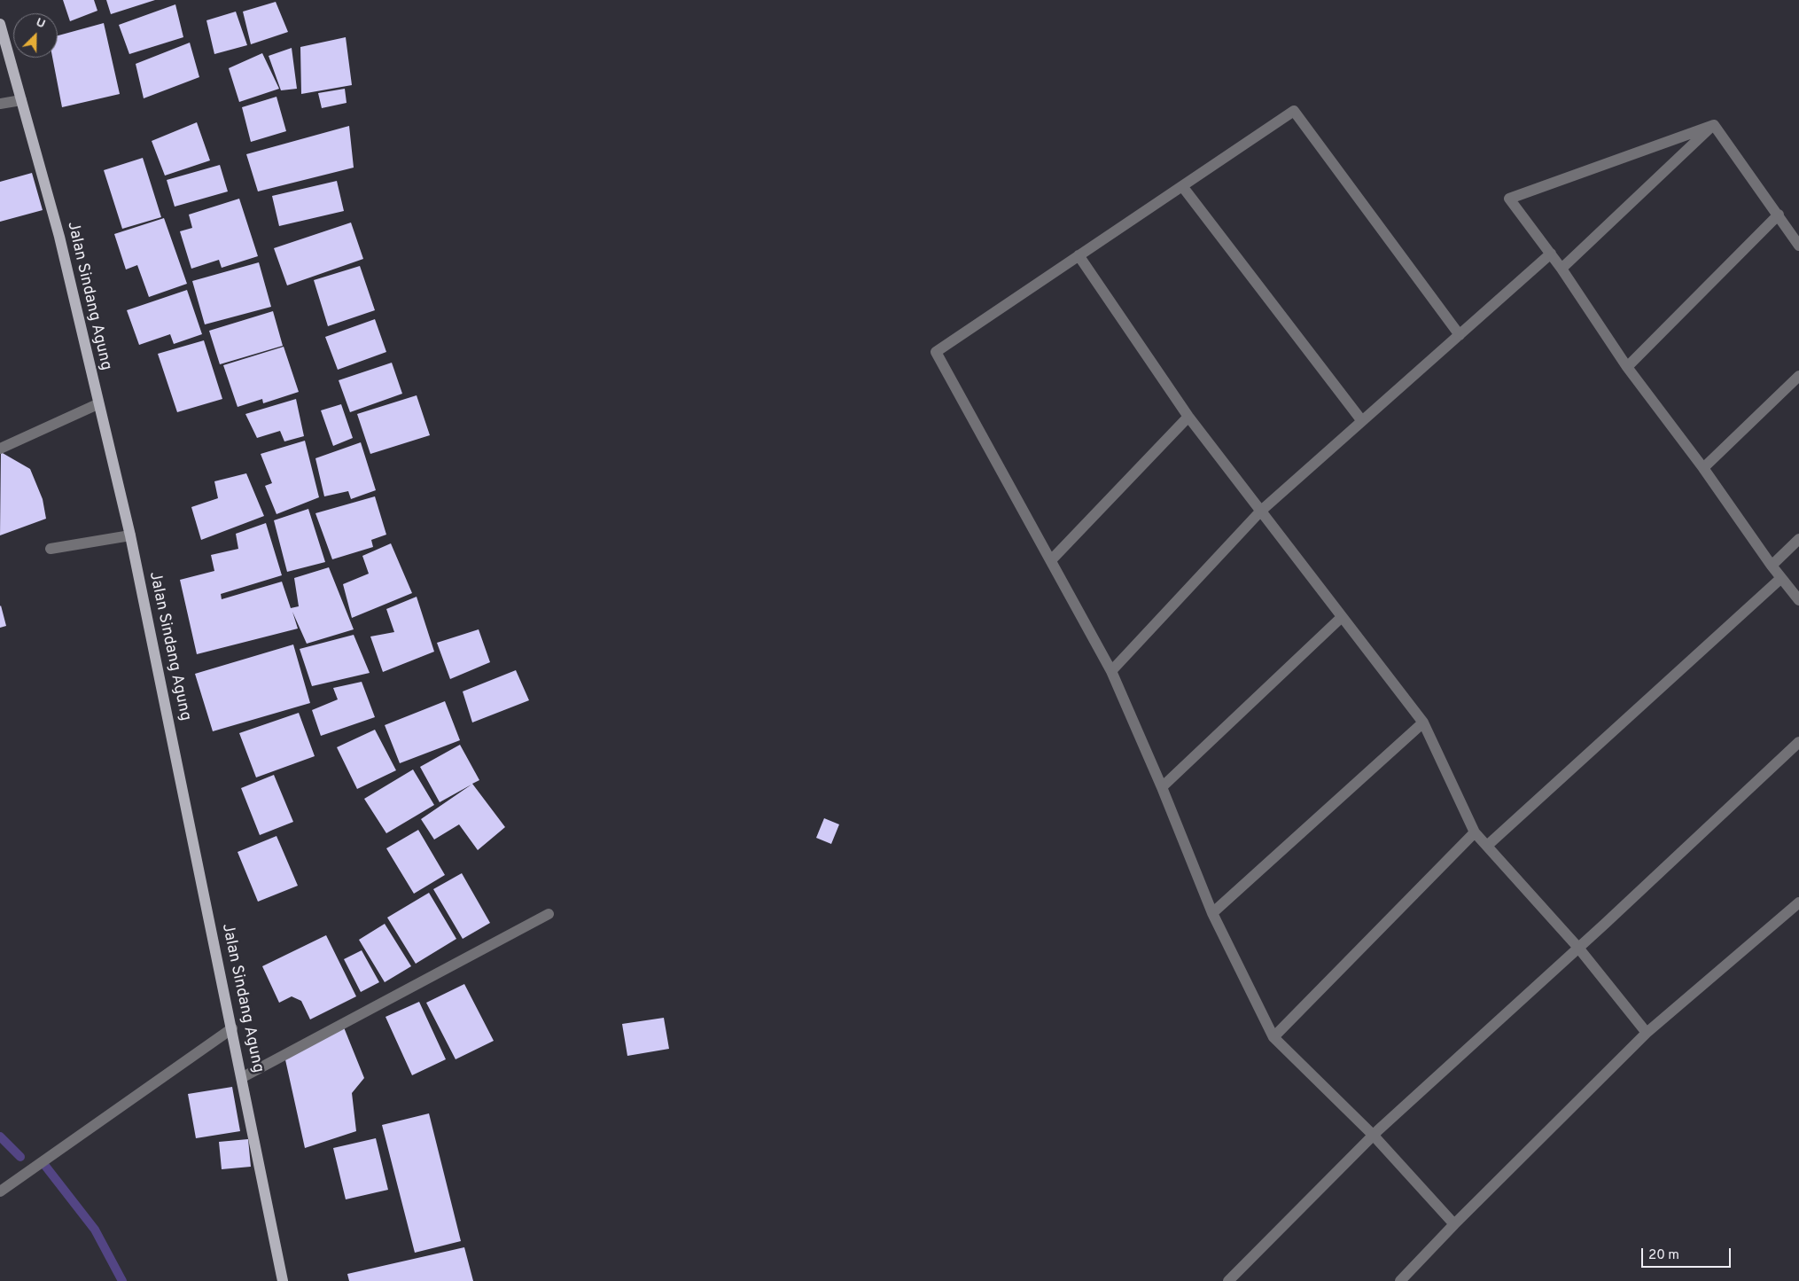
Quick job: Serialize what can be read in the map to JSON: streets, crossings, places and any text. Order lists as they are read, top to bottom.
{
  "streets": {
    "main road": ["Jalan Sindang Agung"]
  },
  "scale_bar": "20 m",
  "north": "top right"
}
